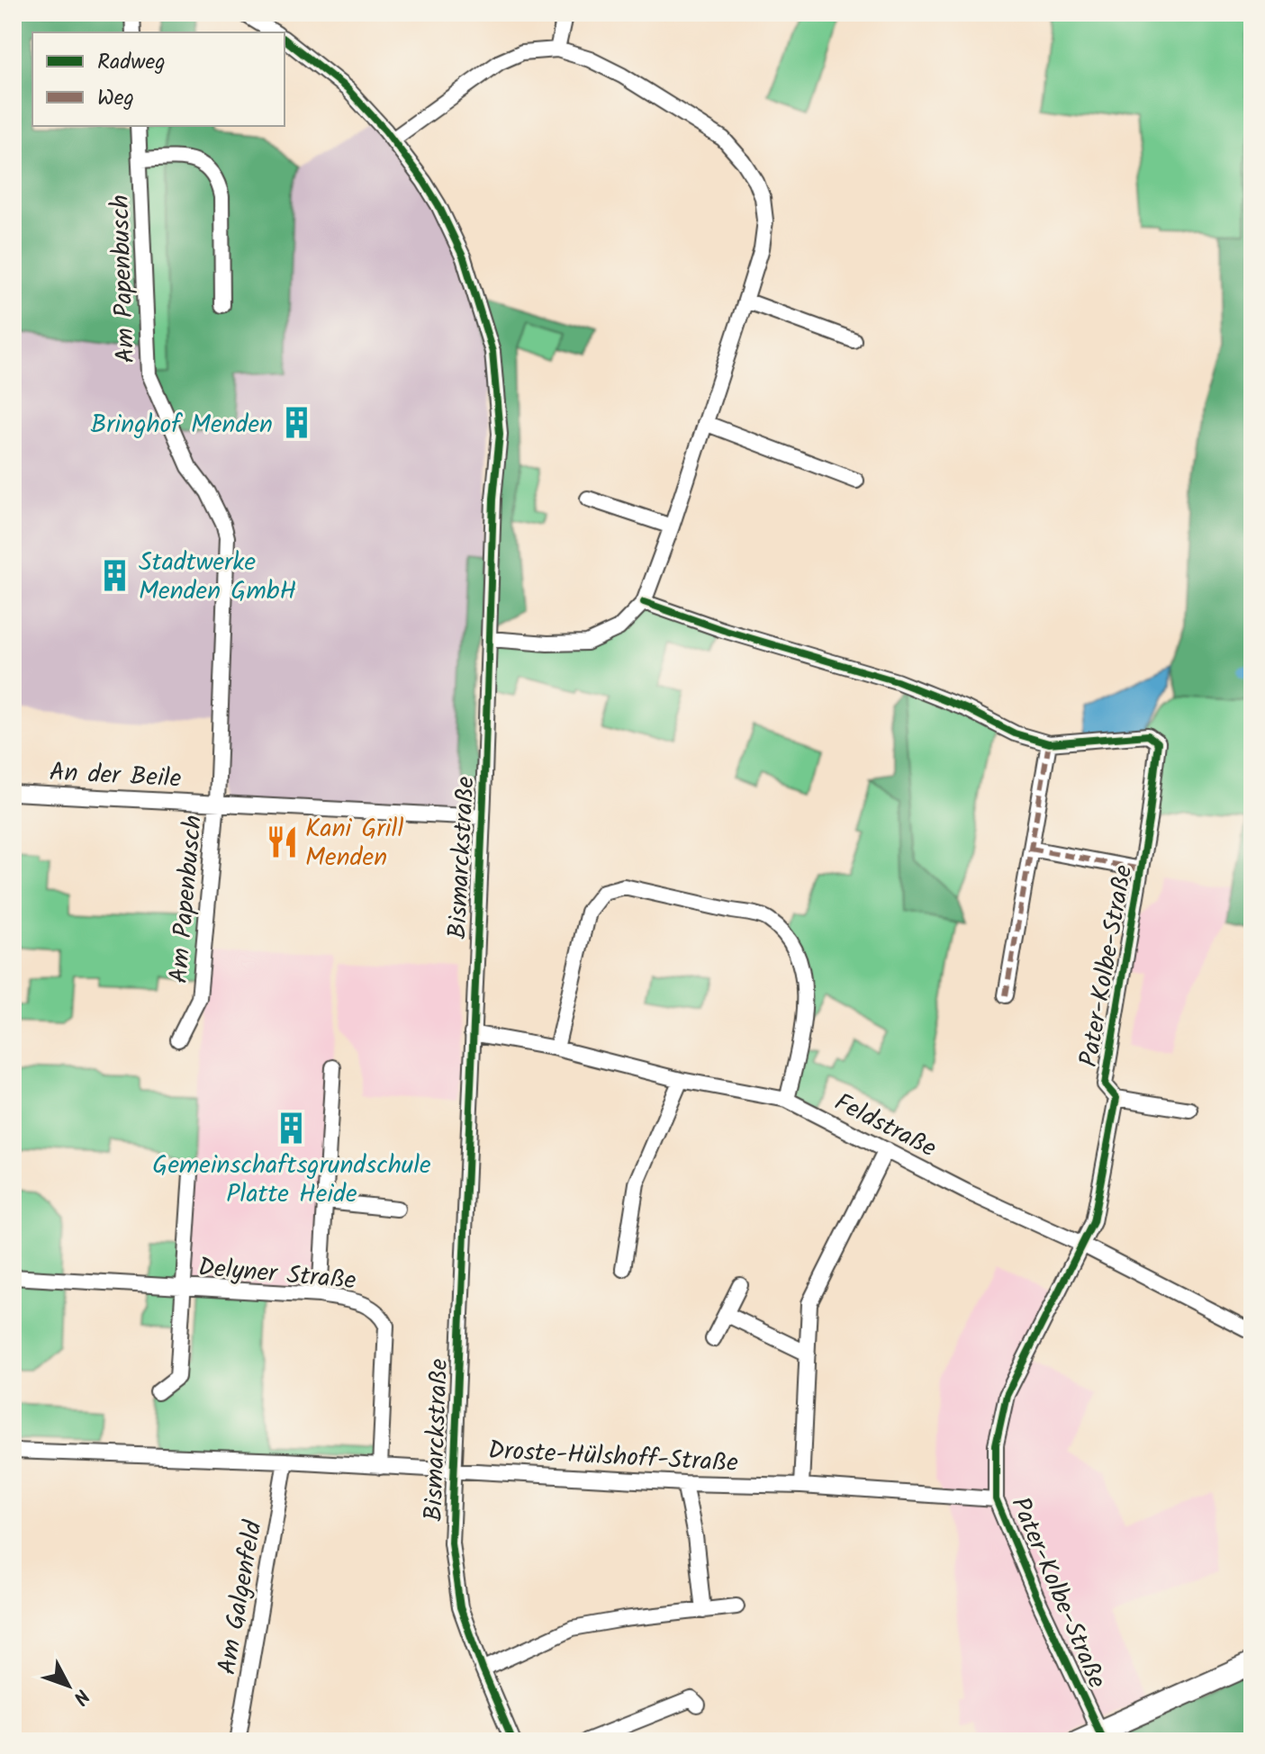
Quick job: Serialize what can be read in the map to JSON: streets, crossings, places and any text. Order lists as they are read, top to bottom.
{
  "streets": {
    "street": [
      "Am Papenbusch",
      "An der Beile",
      "Bismarckstraße",
      "Pater-Kolbe-Straße",
      "Feldstraße",
      "Delyner Straße",
      "Droste-Hülshoff-Straße",
      "Am Galgenfeld"
    ]
  },
  "crossings": [
    ["Am Papenbusch", "An der Beile"],
    ["Am Papenbusch", "Bismarckstraße"],
    ["Bismarckstraße", "Feldstraße"],
    ["Bismarckstraße", "Droste-Hülshoff-Straße"],
    ["Pater-Kolbe-Straße", "Feldstraße"],
    ["Pater-Kolbe-Straße", "Droste-Hülshoff-Straße"],
    ["Delyner Straße", "Droste-Hülshoff-Straße"],
    ["Droste-Hülshoff-Straße", "Am Galgenfeld"]
  ],
  "places": {
    "building": ["Bringhof Menden", "Stadtwerke Menden GmbH", "Gemeinschaftsgrundschule Platte Heide"],
    "restaurant": ["Kani Grill Menden"]
  },
  "legend": ["Radweg", "Weg"],
  "north": "bottom right"
}
